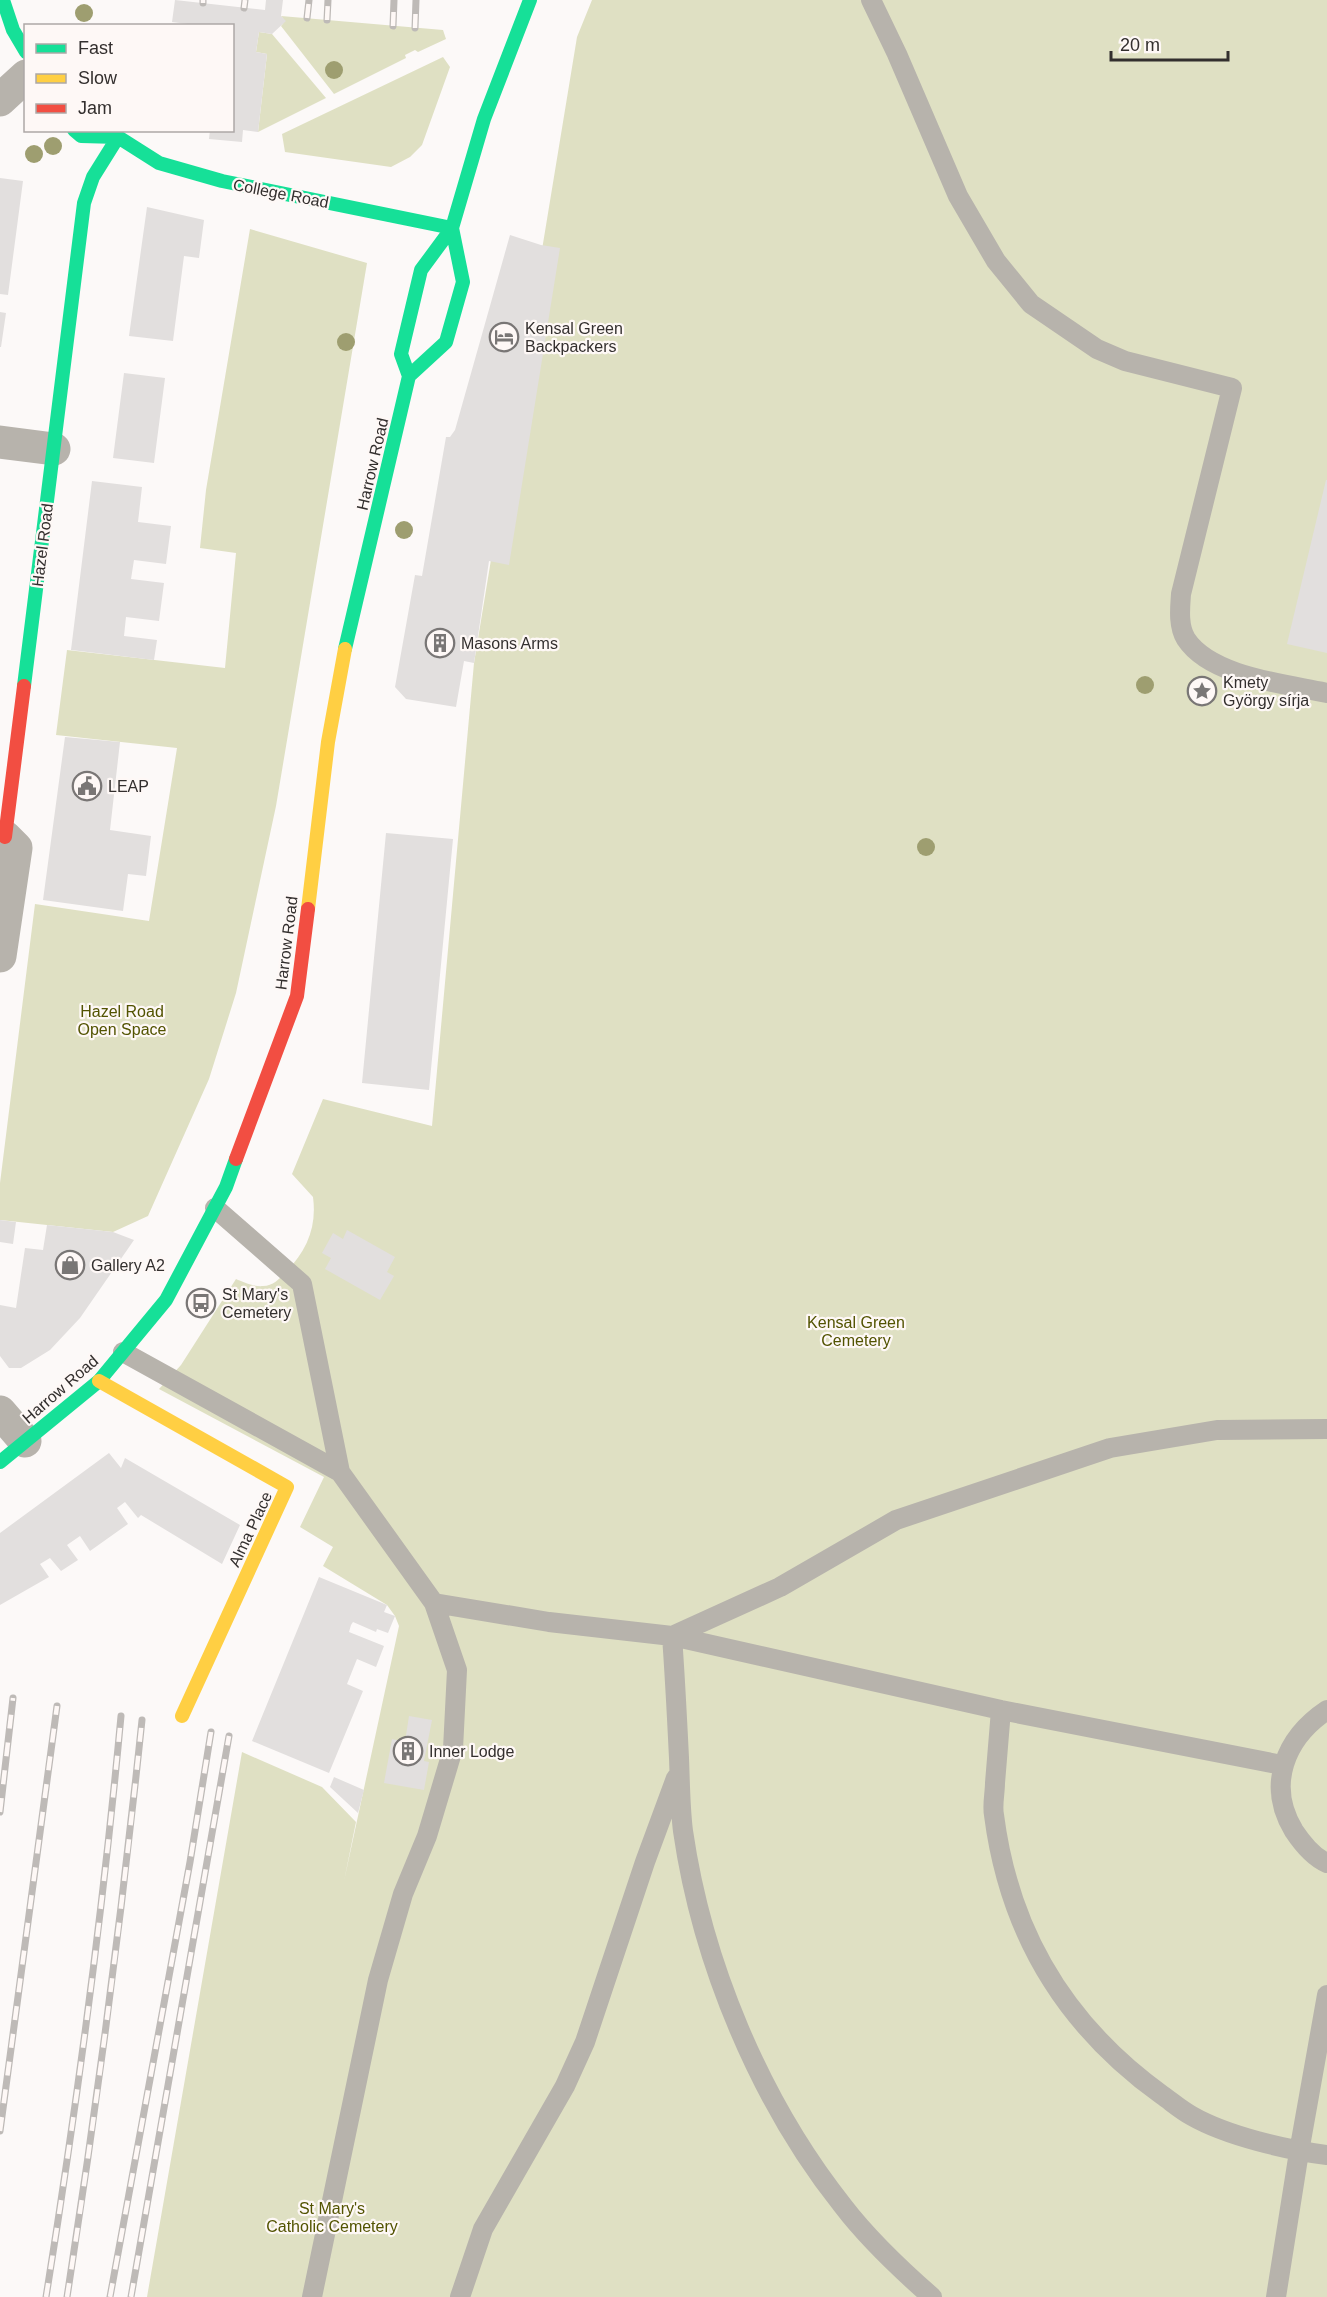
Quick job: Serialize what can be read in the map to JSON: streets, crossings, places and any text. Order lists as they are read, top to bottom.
{
  "streets": {
    "main road": [
      "College Road",
      "Harrow Road",
      "Hazel Road",
      "Alma Place"
    ]
  },
  "crossings": [
    ["College Road", "Harrow Road"],
    ["College Road", "Hazel Road"],
    ["Harrow Road", "Alma Place"]
  ],
  "parks": ["Hazel Road Open Space", "Kensal Green Cemetery", "St Mary's Catholic Cemetery"],
  "places": {
    "hotel": ["Kensal Green Backpackers"],
    "building": ["Masons Arms", "Inner Lodge"],
    "place": ["Kmety György sírja"],
    "public building": ["LEAP"],
    "shop": ["Gallery A2"],
    "bus stop": ["St Mary's Cemetery"]
  },
  "legend": ["Fast", "Slow", "Jam"],
  "scale_bar": "20 m"
}
